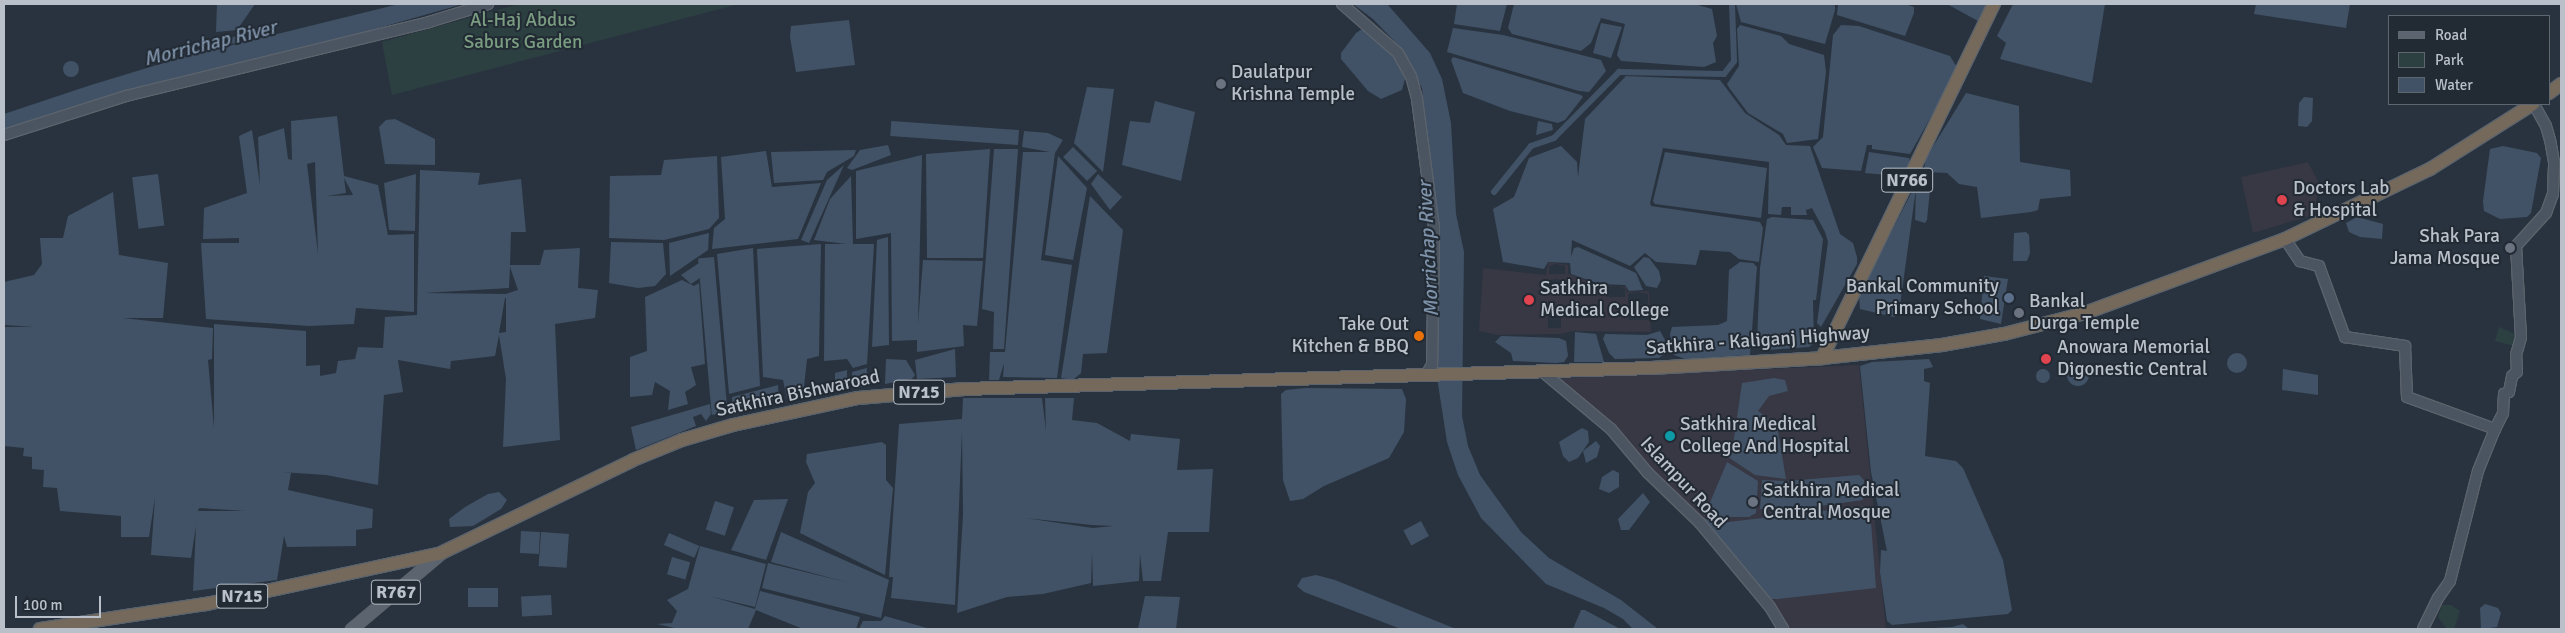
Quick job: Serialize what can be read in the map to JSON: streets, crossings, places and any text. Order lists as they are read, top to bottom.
{
  "streets": {
    "highway": [
      "N766",
      "Satkhira - Kaliganj Highway",
      "N715",
      "Satkhira Bishwaroad"
    ],
    "main road": ["R767"],
    "street": ["Islampur Road"]
  },
  "crossings": [
    ["N766", "Satkhira - Kaliganj Highway"],
    ["Satkhira - Kaliganj Highway", "Satkhira Bishwaroad"],
    ["Satkhira - Kaliganj Highway", "Islampur Road"],
    ["N715", "Satkhira Bishwaroad"],
    ["N715", "R767"],
    ["Satkhira Bishwaroad", "R767"]
  ],
  "water": ["Morrichap River"],
  "parks": ["Al-Haj Abdus Saburs Garden"],
  "places": [
    "Daulatpur Krishna Temple",
    "Doctors Lab & Hospital",
    "Shak Para Jama Mosque",
    "Bankal Community Primary School",
    "Satkhira Medical College",
    "Bankal Durga Temple",
    "Take Out Kitchen & BBQ",
    "Anowara Memorial Digonestic Central",
    "Satkhira Medical College And Hospital",
    "Satkhira Medical Central Mosque"
  ],
  "legend": ["Road", "Park", "Water"],
  "scale_bar": "100 m"
}
